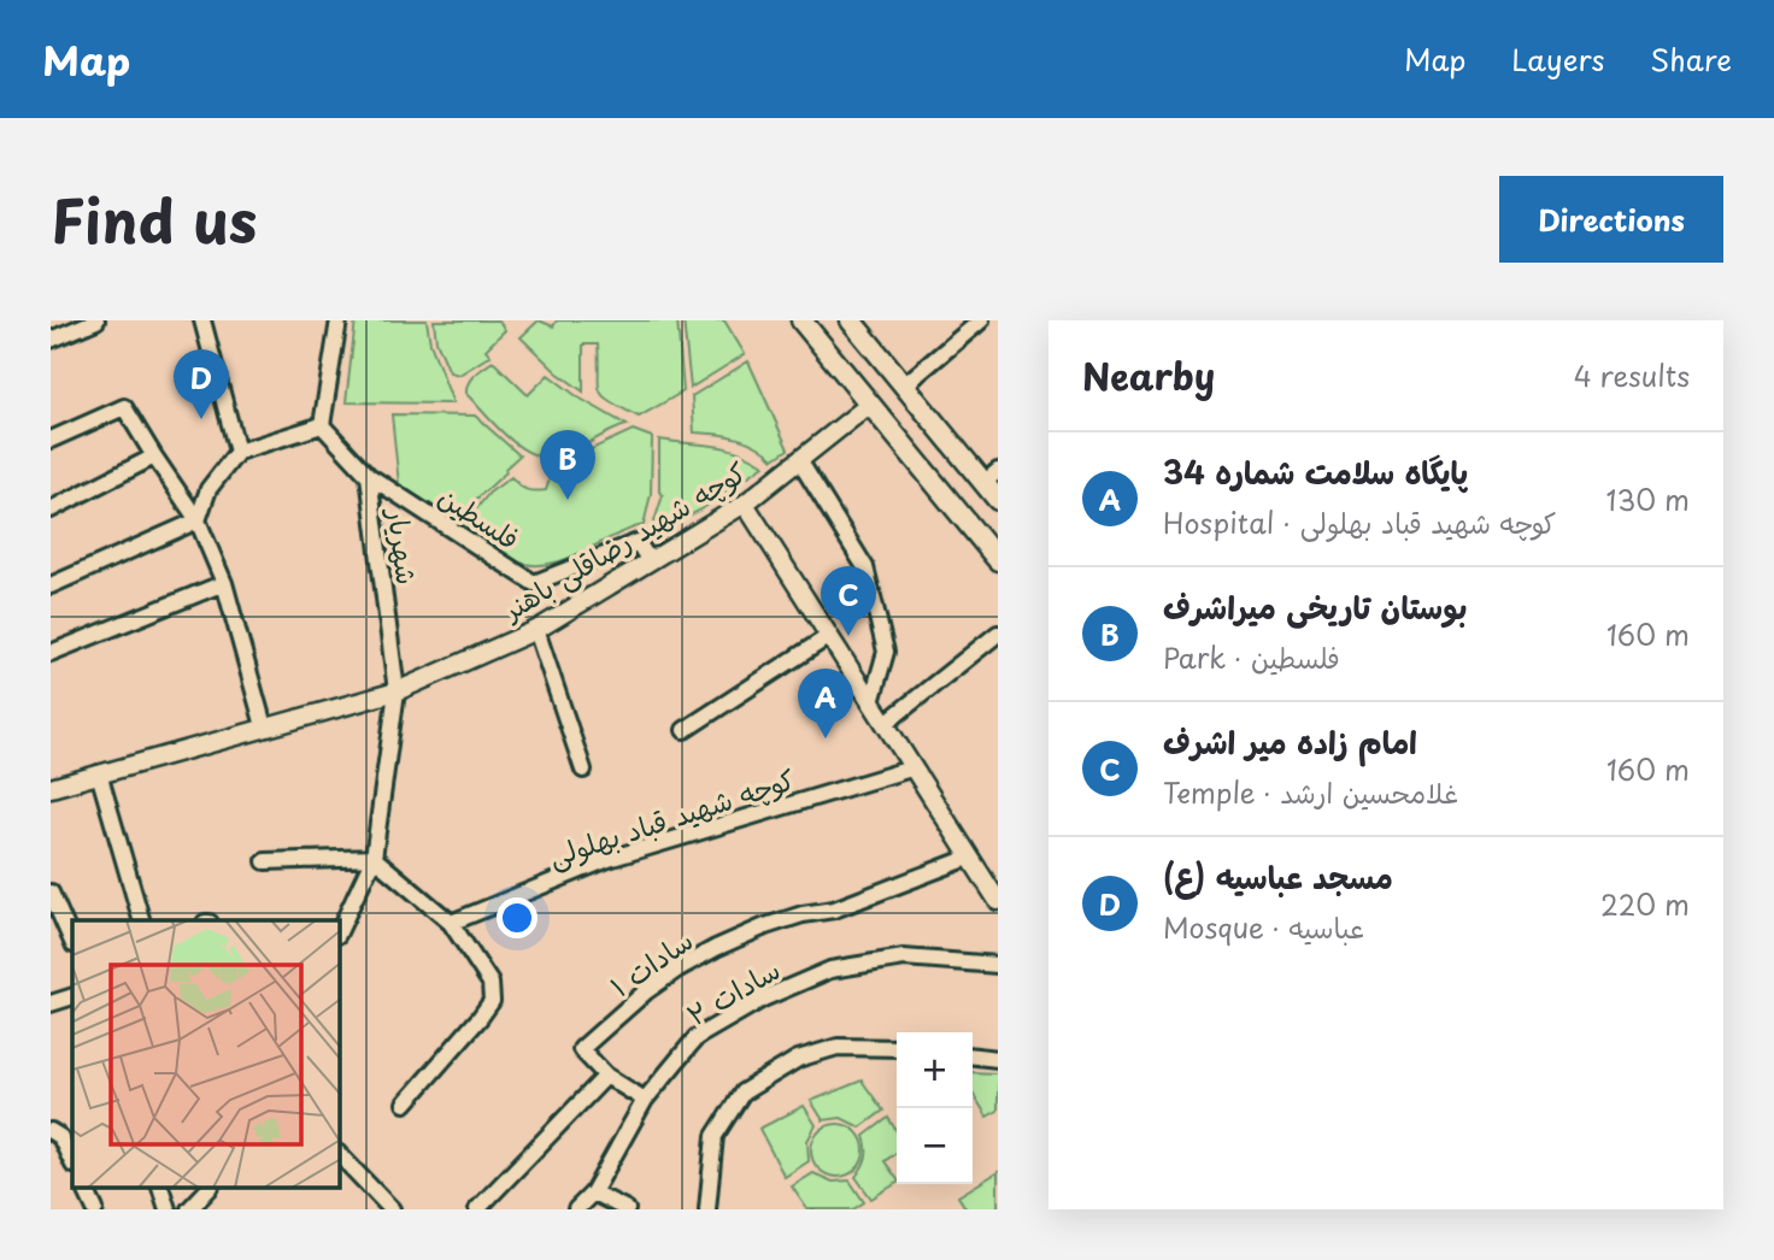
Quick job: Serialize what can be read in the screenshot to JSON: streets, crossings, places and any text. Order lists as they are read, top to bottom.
{
  "streets": {
    "street": [
      "فلسطین",
      "کوچه شهید رضاقلی باهنر",
      "شهریار",
      "کوچه شهید قباد بهلولی",
      "سادات ۱",
      "سادات ۲"
    ]
  },
  "crossings": [
    ["فلسطین", "کوچه شهید رضاقلی باهنر"],
    ["فلسطین", "شهریار"],
    ["کوچه شهید رضاقلی باهنر", "شهریار"]
  ],
  "page": {
    "header": "Map",
    "nav": ["Map", "Layers", "Share"],
    "title": "Find us",
    "buttons": "Directions",
    "heading": ["Nearby", "4 results"],
    "pins": [
      "D",
      "B",
      "C",
      "A"
    ],
    "list": [
      {
        "mark": "A",
        "name": "پایگاه سلامت شماره 34",
        "note": "Hospital · کوچه شهید قباد بهلولی",
        "value": "130 m"
      },
      {
        "mark": "B",
        "name": "بوستان تاریخی میراشرف",
        "note": "Park · فلسطین",
        "value": "160 m"
      },
      {
        "mark": "C",
        "name": "امام زاده میر اشرف",
        "note": "Temple · غلامحسین ارشد",
        "value": "160 m"
      },
      {
        "mark": "D",
        "name": "مسجد عباسیه (ع)",
        "note": "Mosque · عباسیه",
        "value": "220 m"
      }
    ],
    "map_buttons": ["+", "−"]
  }
}
